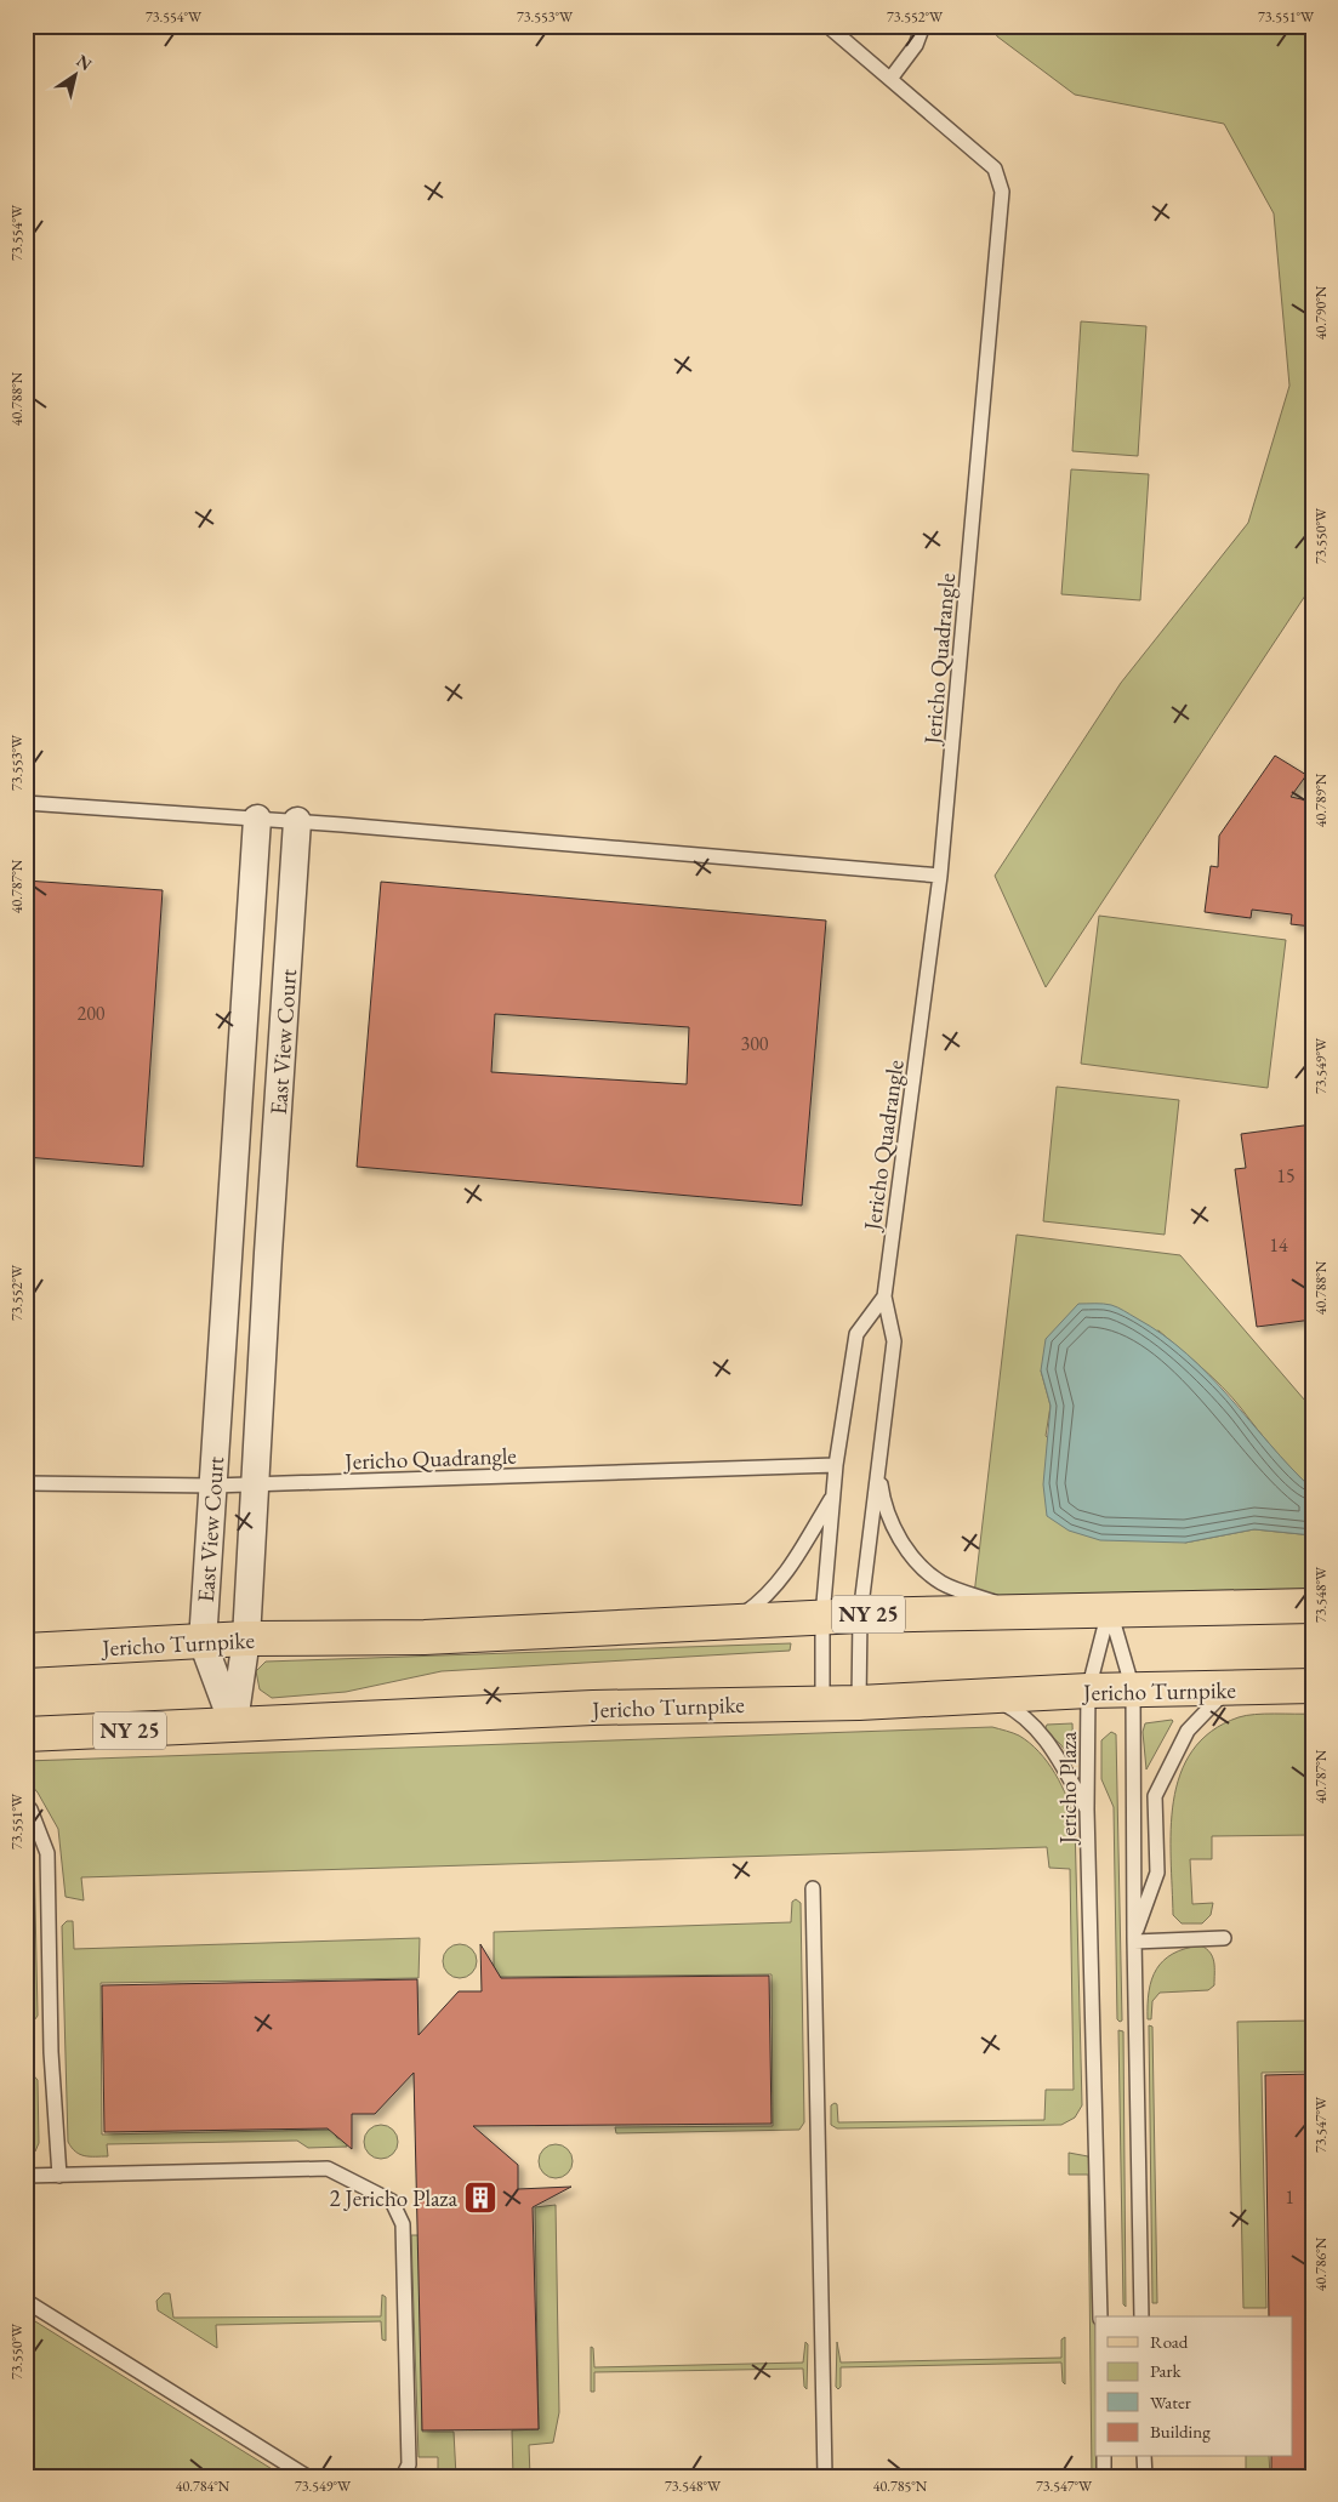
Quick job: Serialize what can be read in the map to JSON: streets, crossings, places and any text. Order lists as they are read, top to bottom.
{
  "streets": {
    "main road": ["NY 25", "Jericho Turnpike"],
    "street": ["East View Court"],
    "lane": ["Jericho Quadrangle", "Jericho Plaza"]
  },
  "crossings": [
    ["Jericho Quadrangle", "East View Court"],
    ["Jericho Quadrangle", "Jericho Turnpike"],
    ["East View Court", "Jericho Turnpike"],
    ["Jericho Turnpike", "Jericho Plaza"]
  ],
  "places": {
    "building": ["2 Jericho Plaza"]
  },
  "house_numbers": [
    "200",
    "300",
    "15",
    "14",
    "1"
  ],
  "legend": [
    "Road",
    "Park",
    "Water",
    "Building"
  ],
  "north": "top right",
  "coordinates": [
    "73.554°W",
    "73.553°W",
    "73.552°W",
    "73.551°W",
    "40.790°N",
    "40.788°N",
    "73.550°W",
    "40.789°N",
    "40.787°N",
    "73.549°W",
    "73.548°W",
    "73.547°W",
    "40.786°N",
    "40.784°N",
    "40.785°N"
  ]
}
